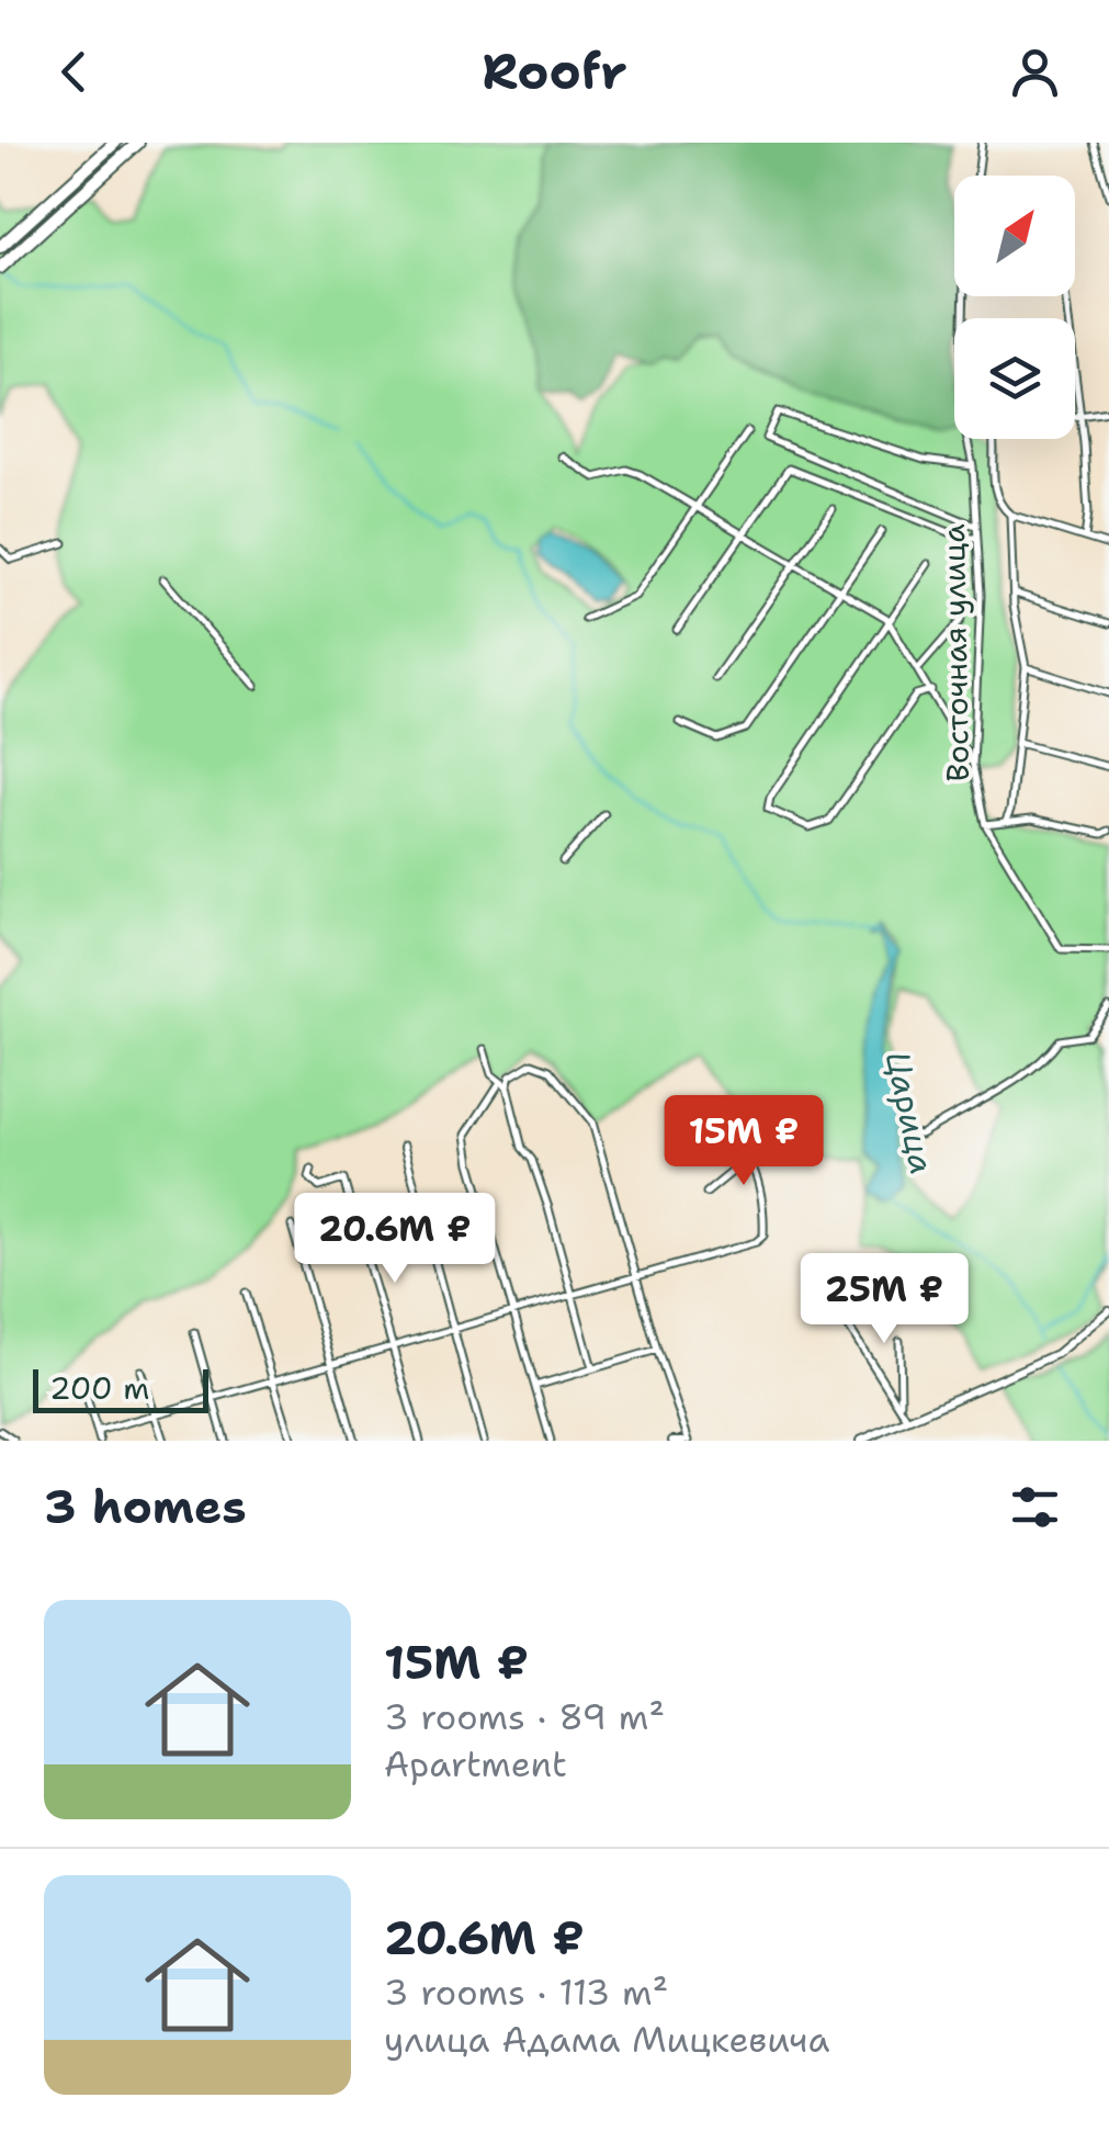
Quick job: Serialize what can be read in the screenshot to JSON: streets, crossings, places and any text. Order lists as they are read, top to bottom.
{
  "streets": {
    "street": ["Восточная улица"]
  },
  "water": ["Царица"],
  "scale_bar": "200 m",
  "north": "top right",
  "page": {
    "header": "Roofr",
    "price": ["15M ₽", "20.6M ₽", "25M ₽"],
    "scale": "200 m",
    "heading": "3 homes",
    "list": [
      {
        "name": "15M ₽",
        "note": "3 rooms · 89 m² · Apartment"
      },
      {
        "name": "20.6M ₽",
        "note": "3 rooms · 113 m² · улица Адама Мицкевича"
      }
    ]
  }
}
